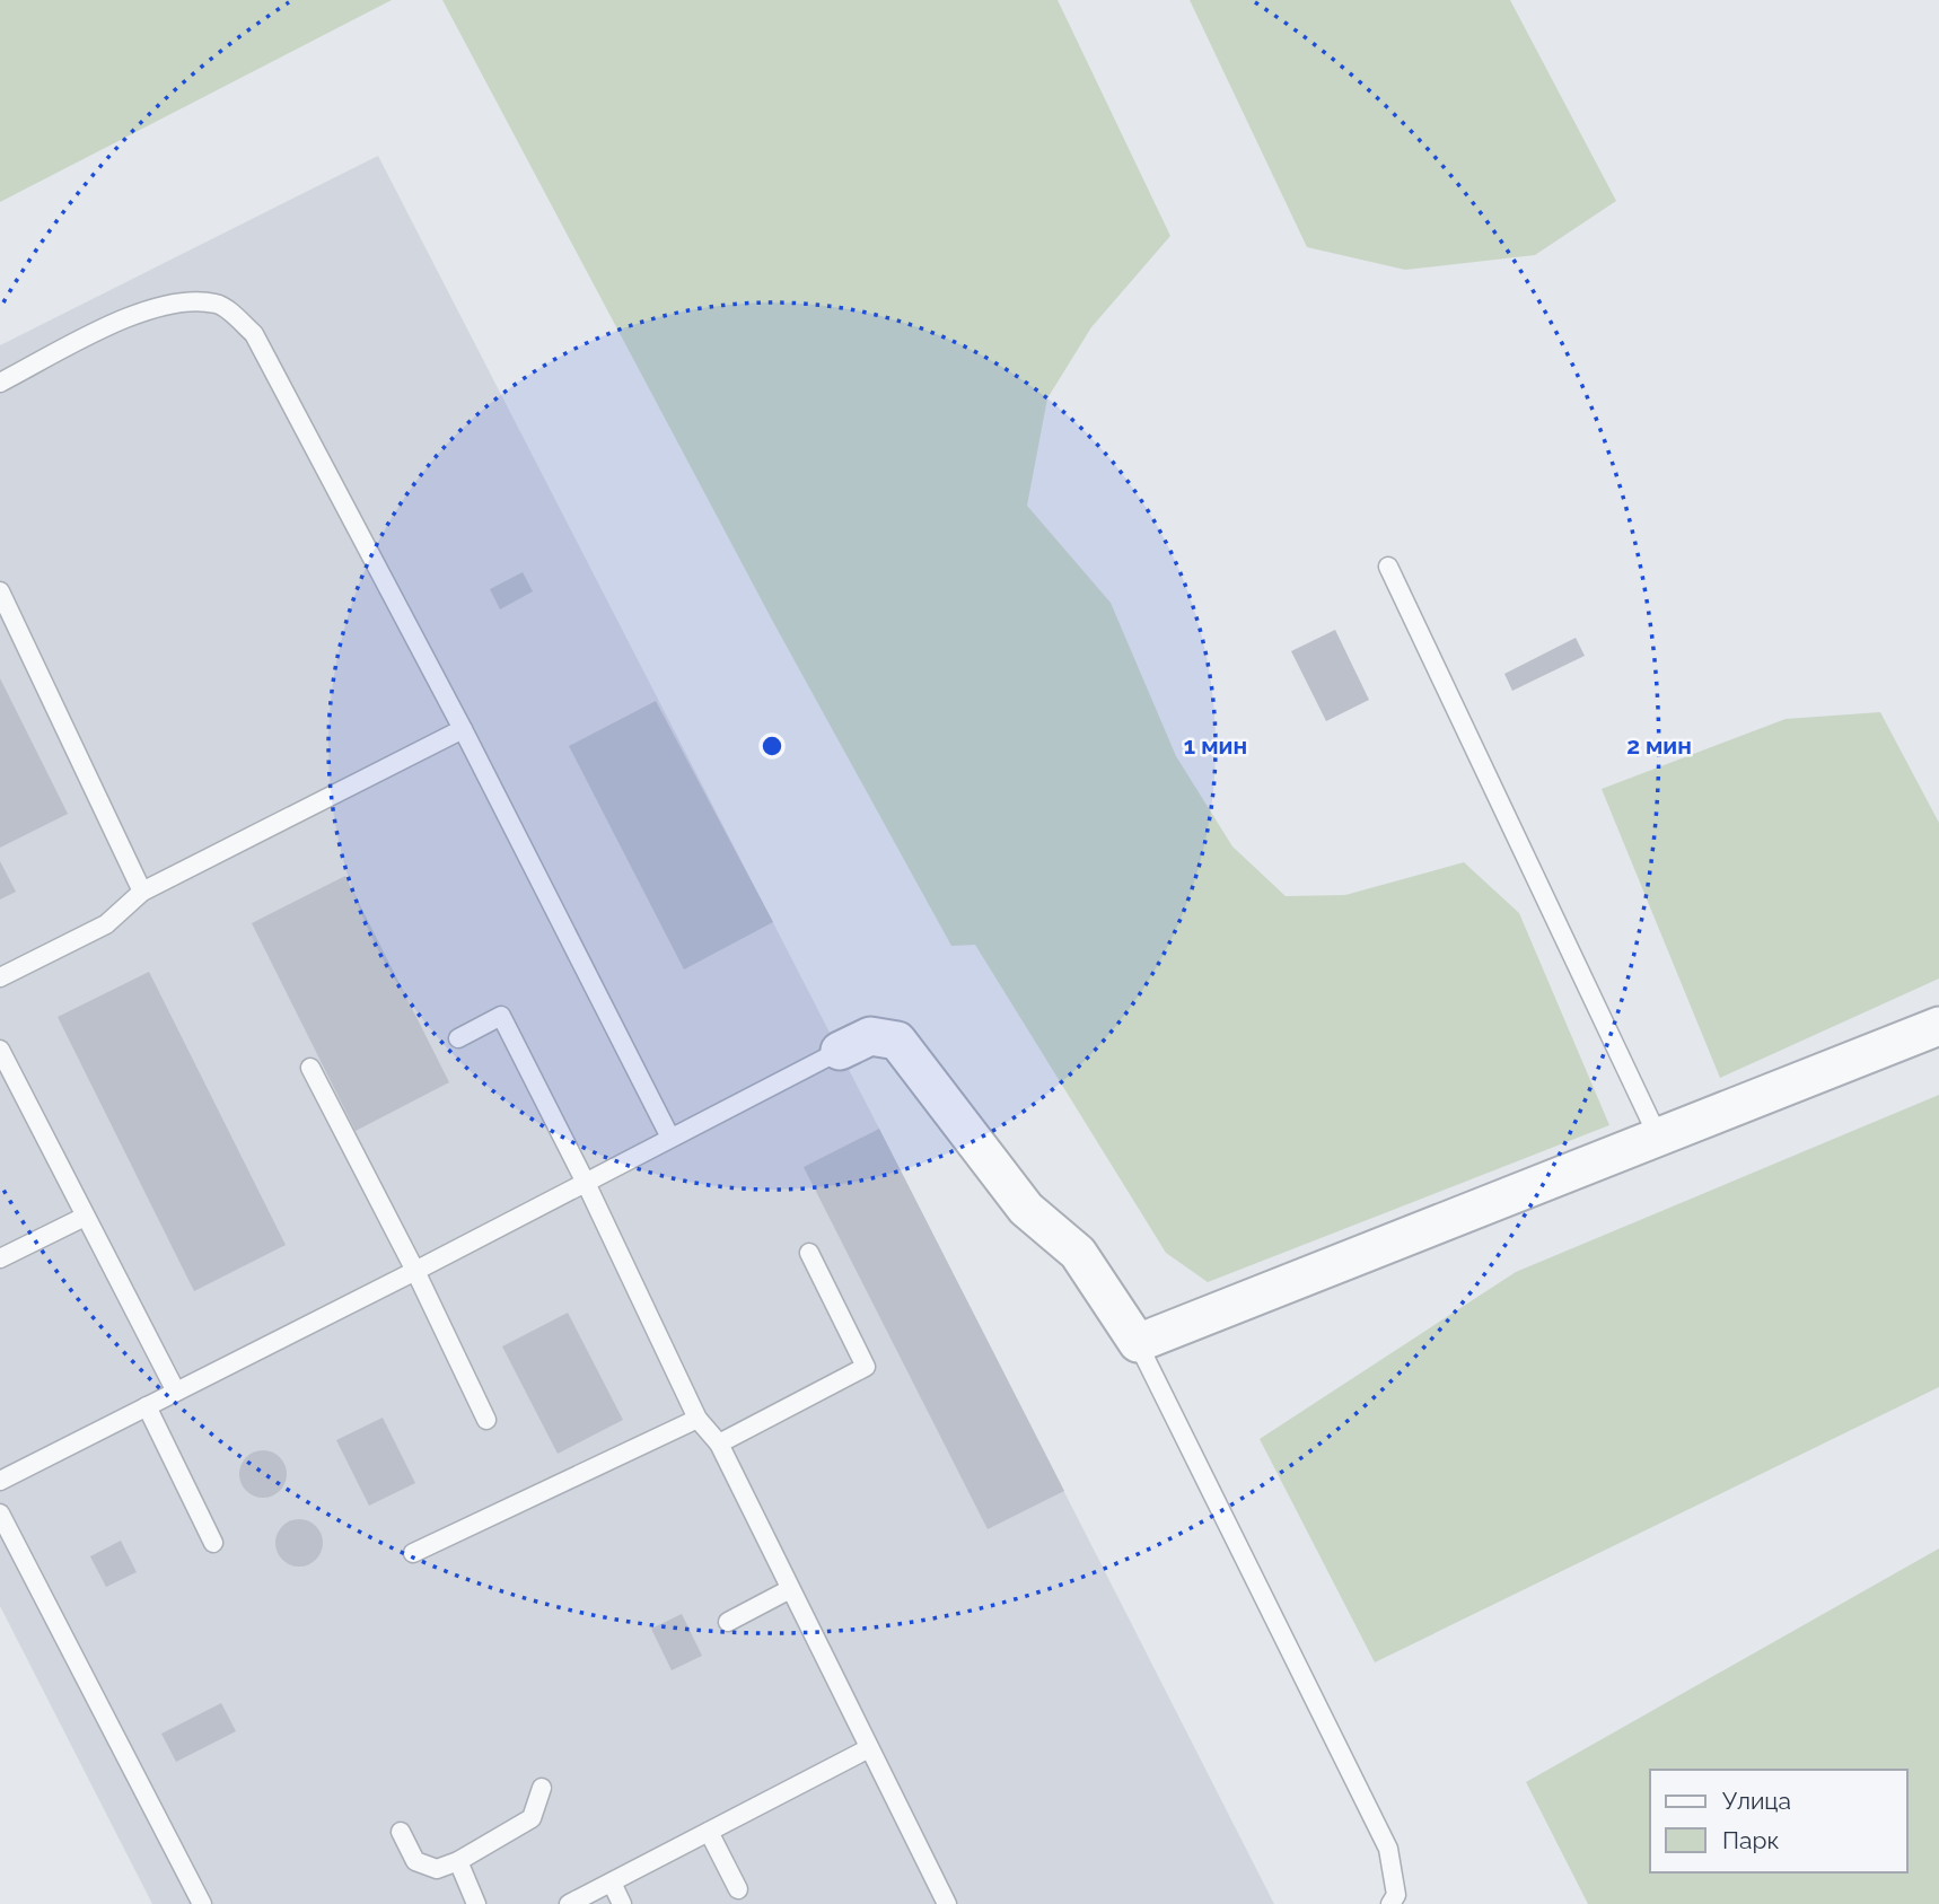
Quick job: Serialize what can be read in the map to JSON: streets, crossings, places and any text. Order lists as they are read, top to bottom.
{
  "legend": ["Улица", "Парк"],
  "rings": ["1 мин", "2 мин"]
}
